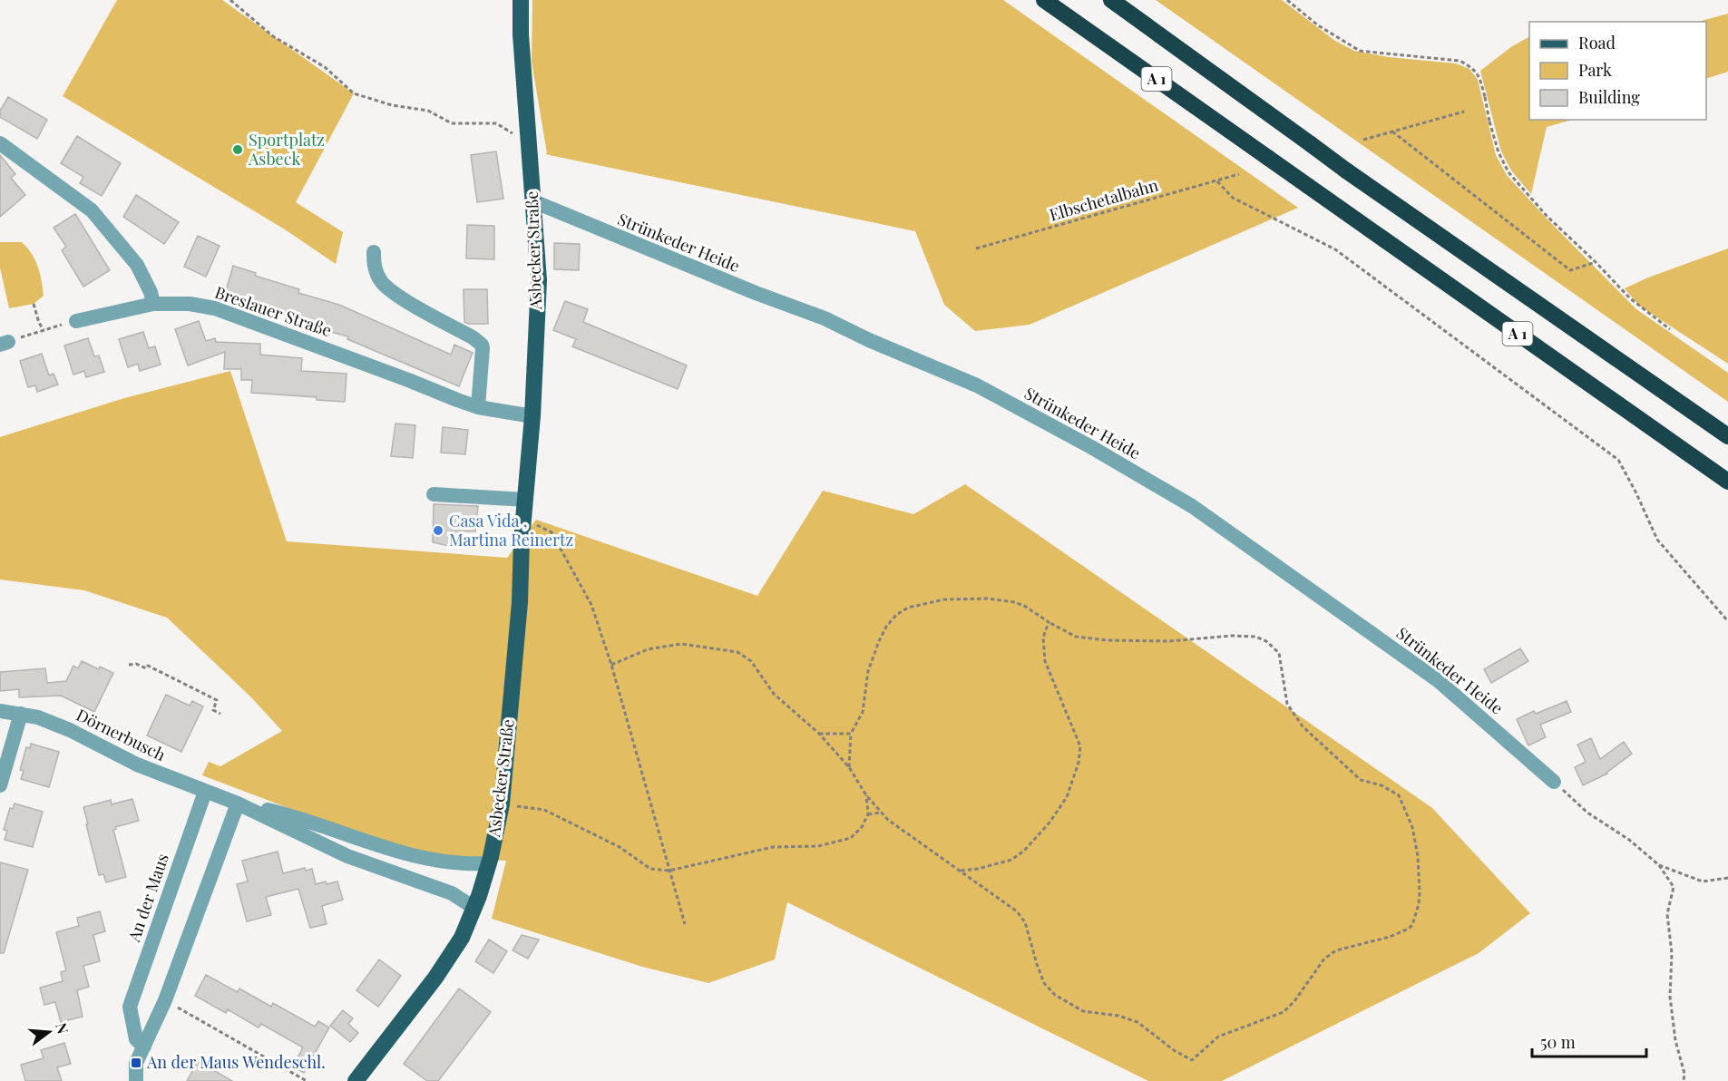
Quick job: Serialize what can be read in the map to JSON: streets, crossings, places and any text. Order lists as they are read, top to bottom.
{
  "streets": {
    "highway": ["A 1"],
    "main road": ["Asbecker Straße"],
    "street": [
      "Strünkeder Heide",
      "Breslauer Straße",
      "Dörnerbusch",
      "An der Maus"
    ],
    "path": ["Elbschetalbahn"]
  },
  "crossings": [
    ["Strünkeder Heide", "Asbecker Straße"],
    ["Asbecker Straße", "Breslauer Straße"],
    ["Dörnerbusch", "An der Maus"]
  ],
  "places": {
    "other": ["Sportplatz Asbeck", "Casa Vida , Martina Reinertz"],
    "transit": ["An der Maus Wendeschl."]
  },
  "legend": ["Road", "Park", "Building"],
  "scale_bar": "50 m",
  "north": "right"
}
